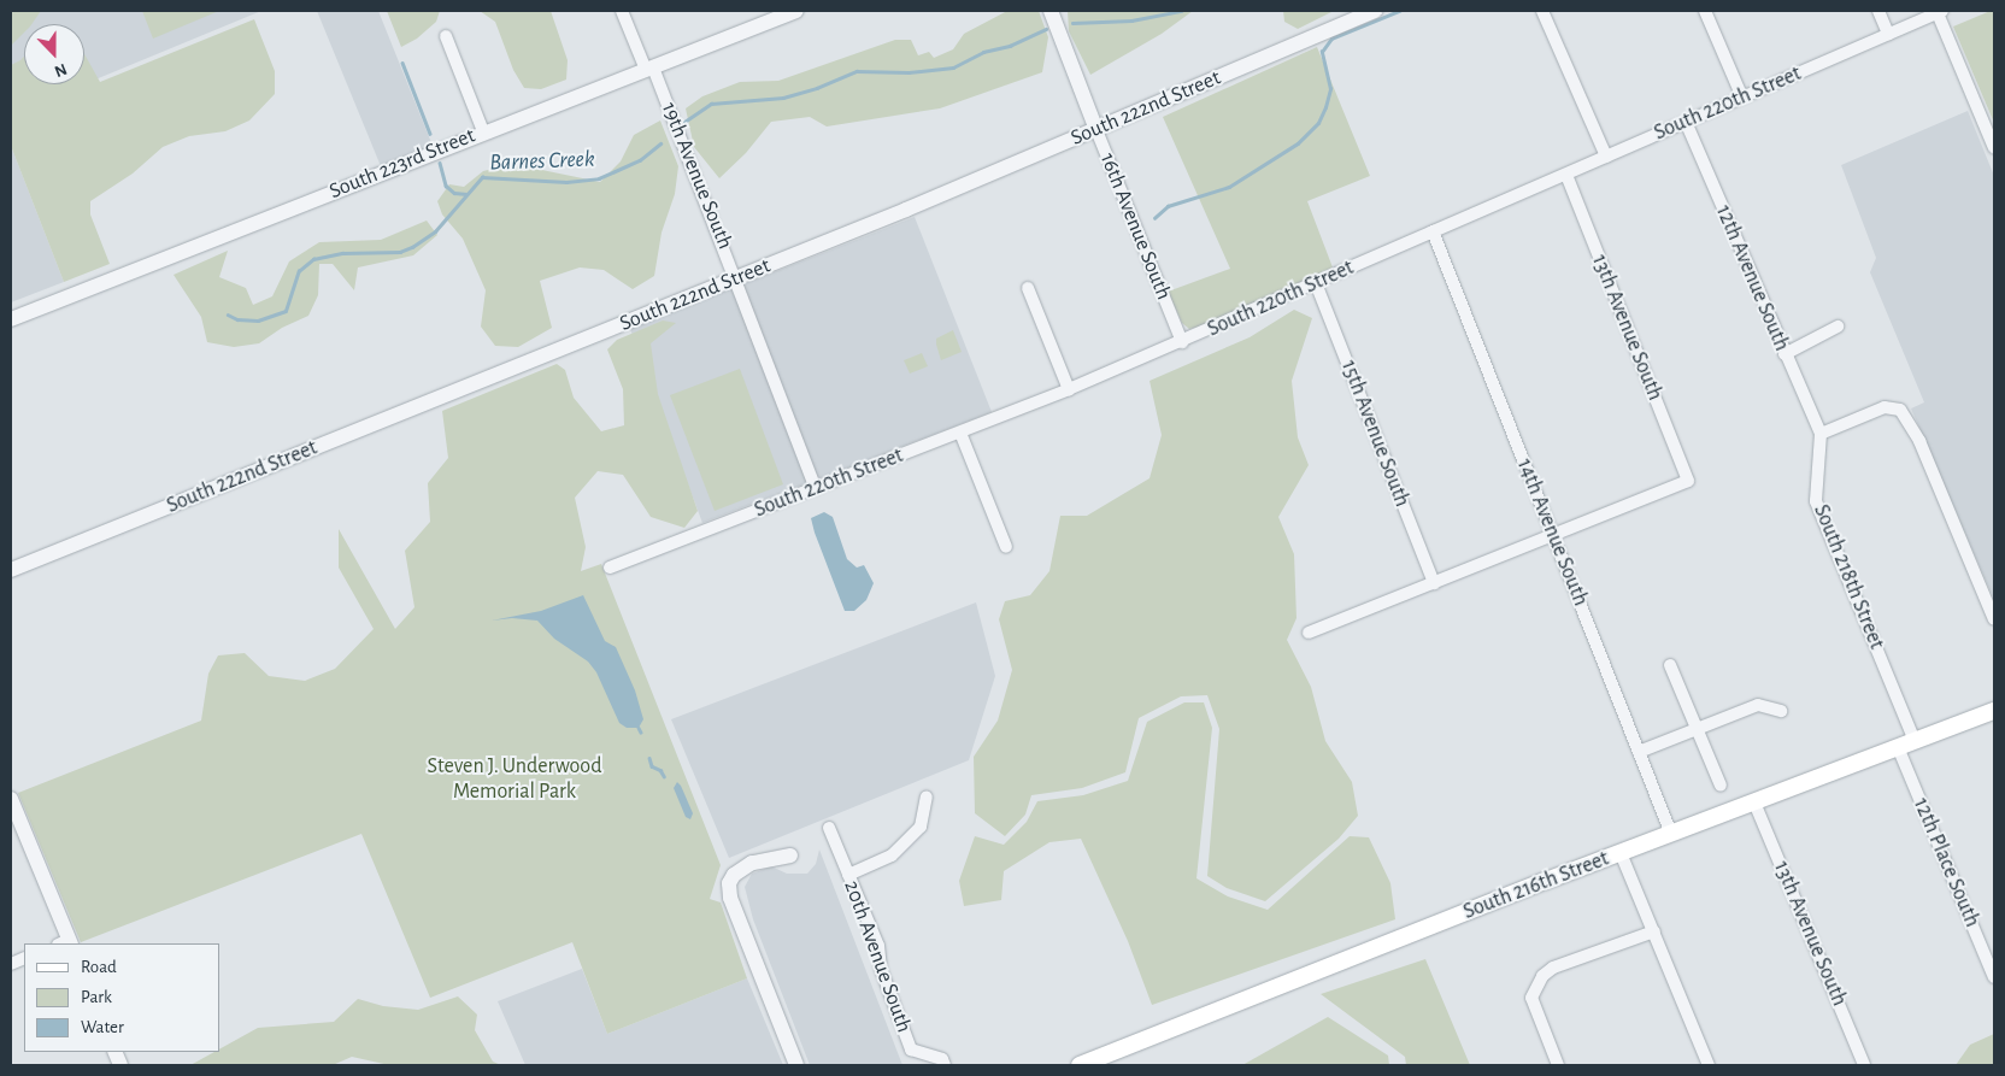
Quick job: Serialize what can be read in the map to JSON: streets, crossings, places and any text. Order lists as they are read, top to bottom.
{
  "streets": {
    "main road": ["South 216th Street"],
    "street": [
      "South 220th Street",
      "South 222nd Street",
      "South 223rd Street",
      "19th Avenue South",
      "16th Avenue South",
      "12th Avenue South",
      "13th Avenue South",
      "15th Avenue South",
      "14th Avenue South",
      "South 218th Street",
      "12th Place South",
      "20th Avenue South"
    ]
  },
  "crossings": [
    ["South 220th Street", "19th Avenue South"],
    ["South 220th Street", "16th Avenue South"],
    ["South 220th Street", "12th Avenue South"],
    ["South 220th Street", "13th Avenue South"],
    ["South 220th Street", "15th Avenue South"],
    ["South 220th Street", "14th Avenue South"],
    ["South 222nd Street", "19th Avenue South"],
    ["South 222nd Street", "16th Avenue South"],
    ["South 223rd Street", "19th Avenue South"],
    ["12th Avenue South", "South 218th Street"],
    ["13th Avenue South", "14th Avenue South"],
    ["13th Avenue South", "South 216th Street"],
    ["14th Avenue South", "South 216th Street"],
    ["South 218th Street", "12th Place South"],
    ["South 218th Street", "South 216th Street"],
    ["12th Place South", "South 216th Street"]
  ],
  "water": ["Barnes Creek"],
  "parks": ["Steven J. Underwood Memorial Park"],
  "legend": ["Road", "Park", "Water"],
  "north": "bottom"
}
